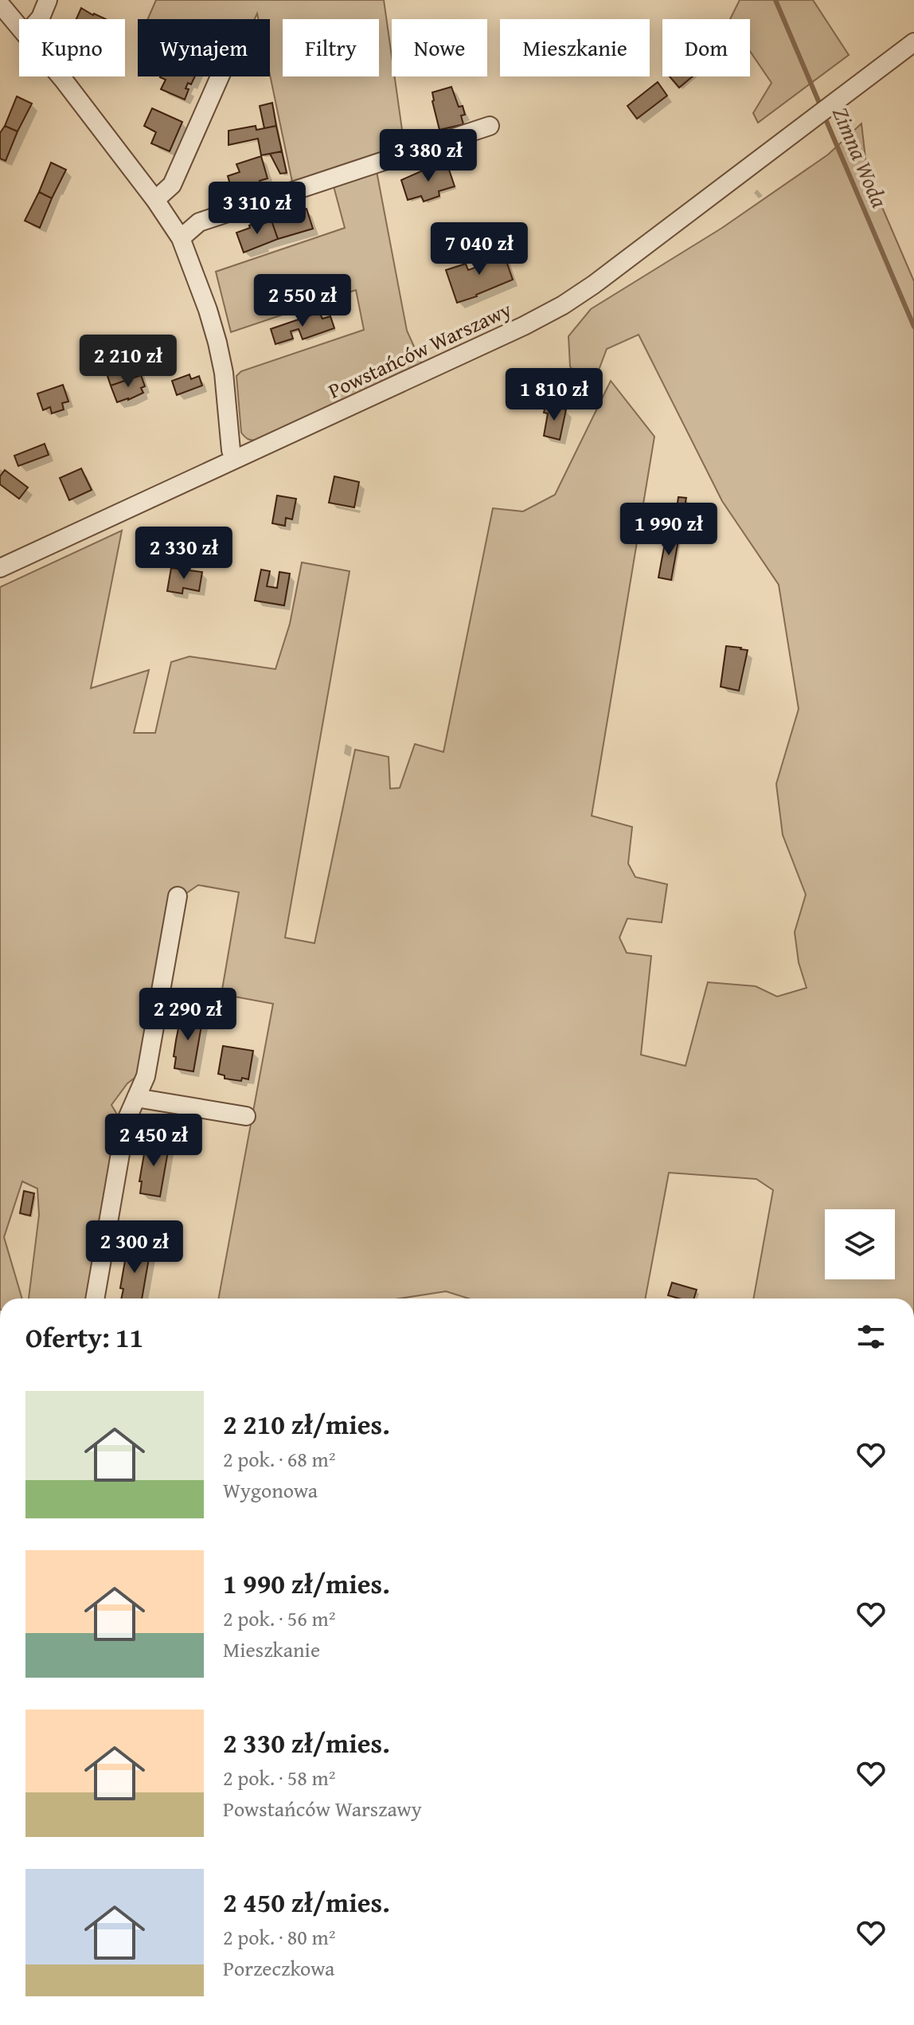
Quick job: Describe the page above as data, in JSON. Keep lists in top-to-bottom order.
{
  "streets": {
    "street": ["Powstańców Warszawy"]
  },
  "water": ["Zimna Woda"],
  "page": {
    "chip": [
      "Kupno",
      "Wynajem",
      "Filtry",
      "Nowe",
      "Mieszkanie",
      "Dom"
    ],
    "price": [
      "3 380 zł",
      "3 310 zł",
      "7 040 zł",
      "2 550 zł",
      "2 210 zł",
      "1 810 zł",
      "1 990 zł",
      "2 330 zł",
      "2 290 zł",
      "2 450 zł",
      "2 300 zł"
    ],
    "heading": "Oferty: 11",
    "list": [
      {
        "name": "2 210 zł/mies.",
        "note": "2 pok. · 68 m² · Wygonowa"
      },
      {
        "name": "1 990 zł/mies.",
        "note": "2 pok. · 56 m² · Mieszkanie"
      },
      {
        "name": "2 330 zł/mies.",
        "note": "2 pok. · 58 m² · Powstańców Warszawy"
      },
      {
        "name": "2 450 zł/mies.",
        "note": "2 pok. · 80 m² · Porzeczkowa"
      }
    ]
  }
}
